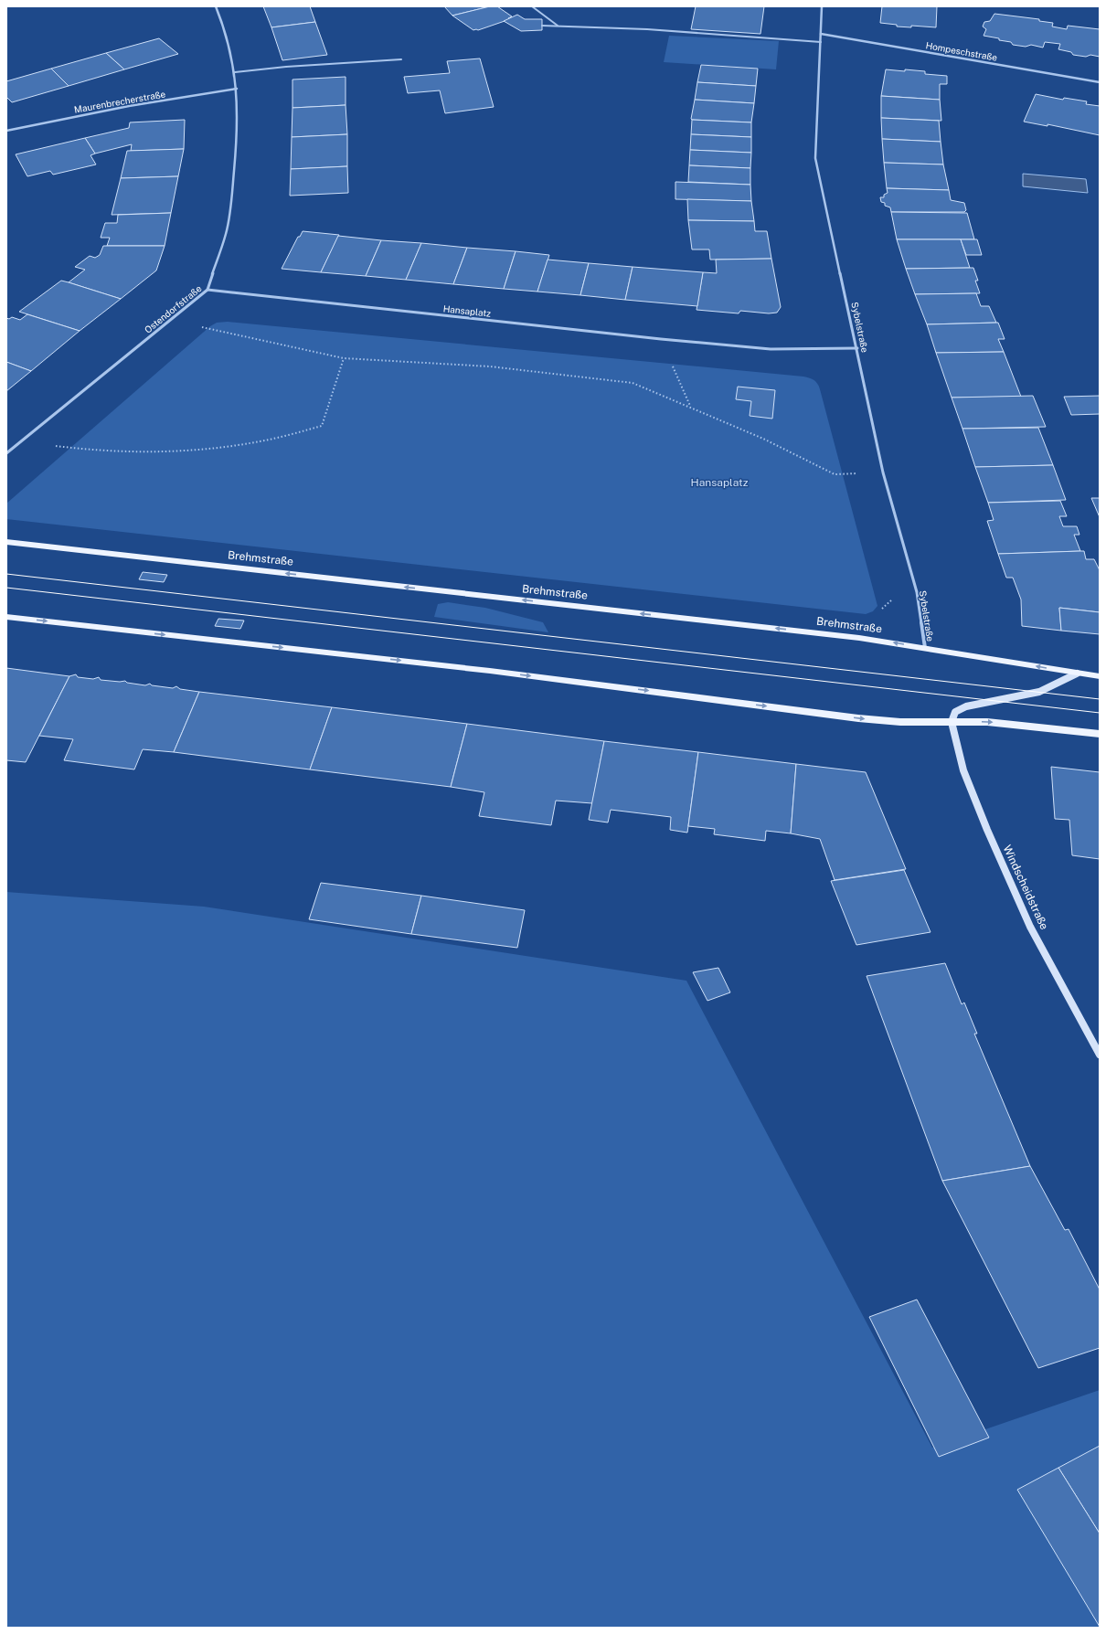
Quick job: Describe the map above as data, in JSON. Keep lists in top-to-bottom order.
{
  "streets": {
    "main road": ["Brehmstraße", "Windscheidstraße"],
    "street": [
      "Hompeschstraße",
      "Maurenbrecherstraße",
      "Ostendorfstraße",
      "Hansaplatz",
      "Sybelstraße"
    ]
  },
  "crossings": [
    ["Hompeschstraße", "Sybelstraße"],
    ["Maurenbrecherstraße", "Ostendorfstraße"],
    ["Ostendorfstraße", "Hansaplatz"],
    ["Hansaplatz", "Sybelstraße"],
    ["Sybelstraße", "Brehmstraße"]
  ],
  "parks": ["Hansaplatz"]
}
